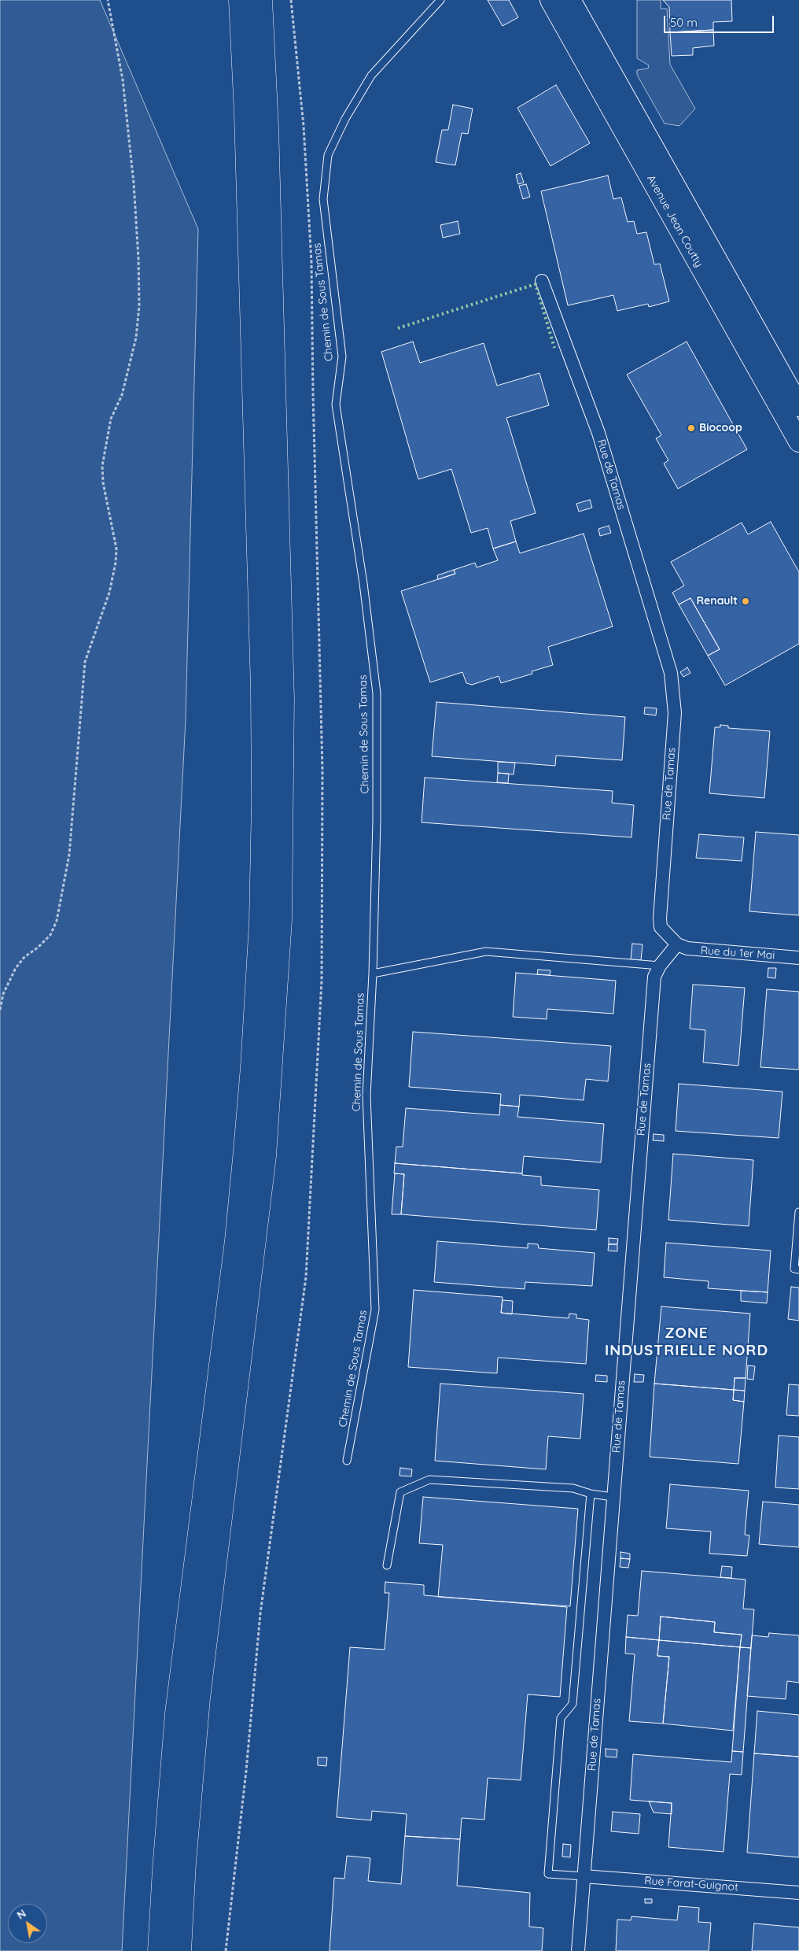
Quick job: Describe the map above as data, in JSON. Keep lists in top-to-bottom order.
{
  "streets": {
    "main road": ["Avenue Jean Coutty"],
    "street": ["Rue de Tamas", "Rue du 1er Mai", "Rue Farat-Guignot"],
    "lane": ["Chemin de Sous Tamas"]
  },
  "crossings": [
    ["Rue de Tamas", "Rue du 1er Mai"],
    ["Rue de Tamas", "Rue Farat-Guignot"]
  ],
  "districts": ["ZONE INDUSTRIELLE NORD"],
  "places": ["Biocoop", "Renault"],
  "scale_bar": "50 m",
  "north": "top left"
}
